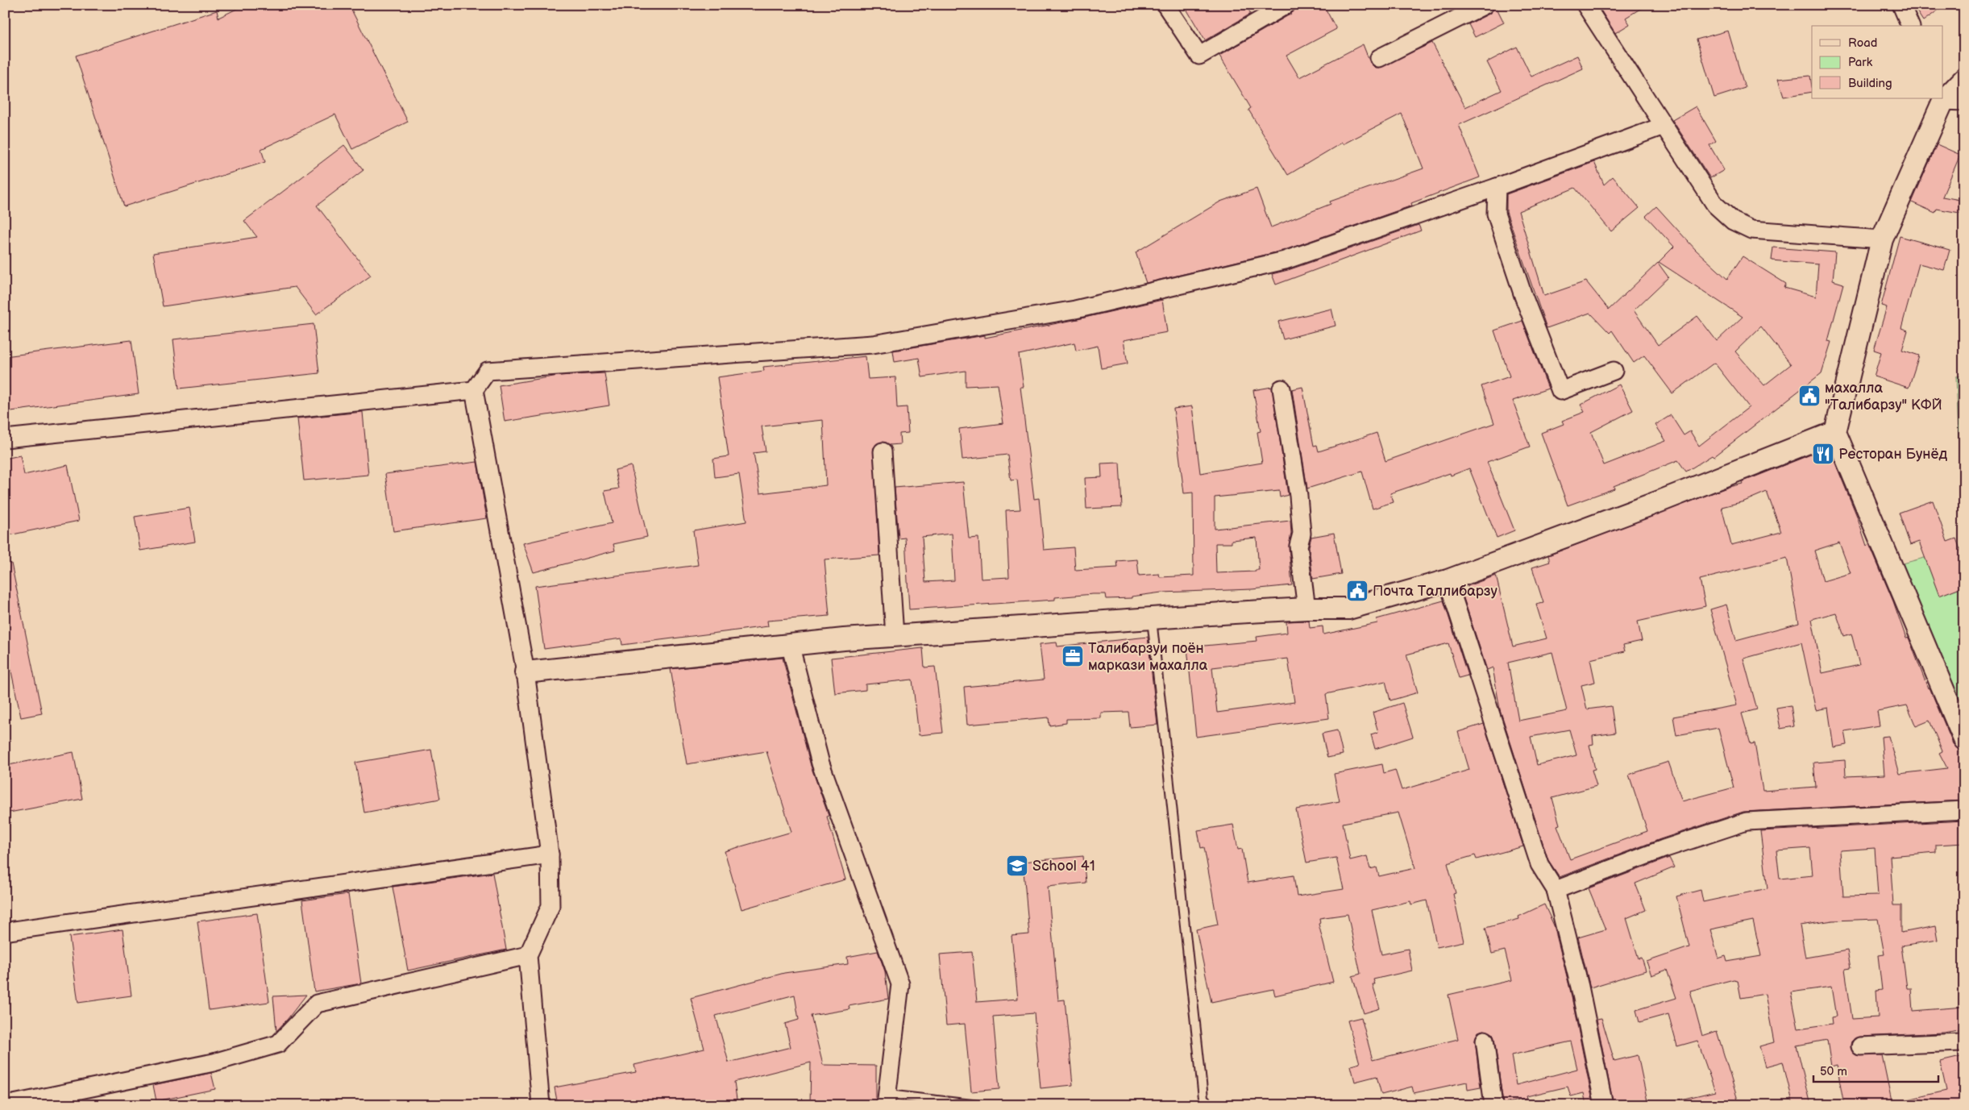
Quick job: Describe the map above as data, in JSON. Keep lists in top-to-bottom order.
{
  "places": {
    "public building": ["махалла \"Талибарзу\" КФЙ", "Почта Таллибарзу"],
    "restaurant": ["Ресторан Бунёд"],
    "office": ["Талибарзуи поён маркази махалла"],
    "school or university": ["School 41"]
  },
  "legend": ["Road", "Park", "Building"],
  "scale_bar": "50 m"
}
